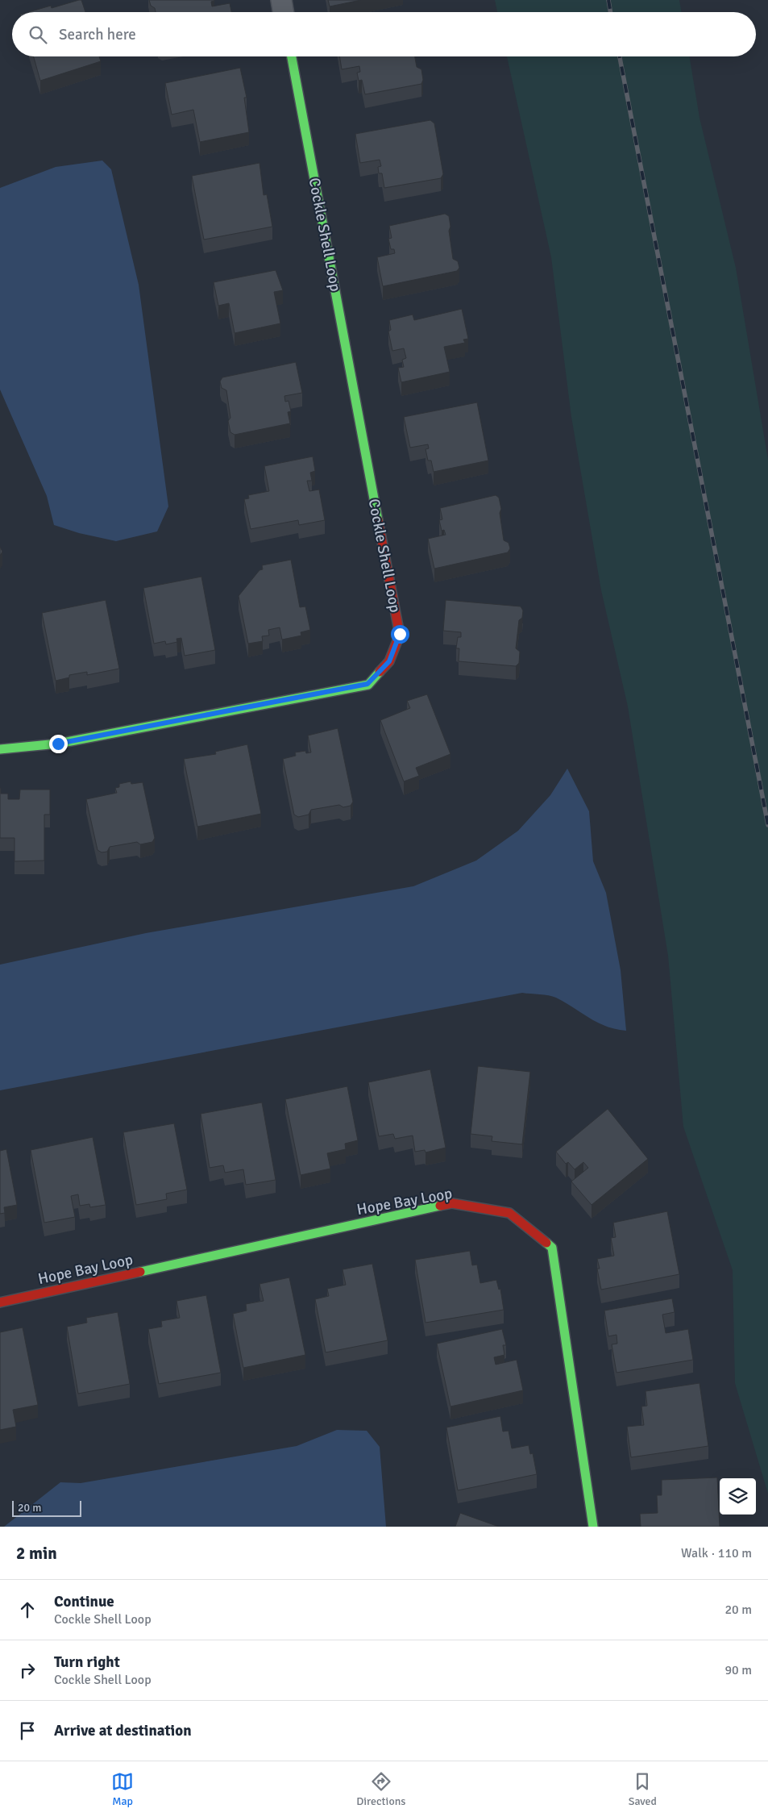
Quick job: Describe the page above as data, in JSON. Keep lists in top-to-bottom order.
{
  "streets": {
    "street": ["Cockle Shell Loop", "Hope Bay Loop"]
  },
  "scale_bar": "20 m",
  "page": {
    "search": "Search here",
    "scale": "20 m",
    "heading": ["2 min", "Walk · 110 m"],
    "list": [
      ["Continue", "Cockle Shell Loop", "20 m"],
      ["Turn right", "Cockle Shell Loop", "90 m"],
      "Arrive at destination"
    ],
    "nav": ["Map", "Directions", "Saved"]
  }
}
